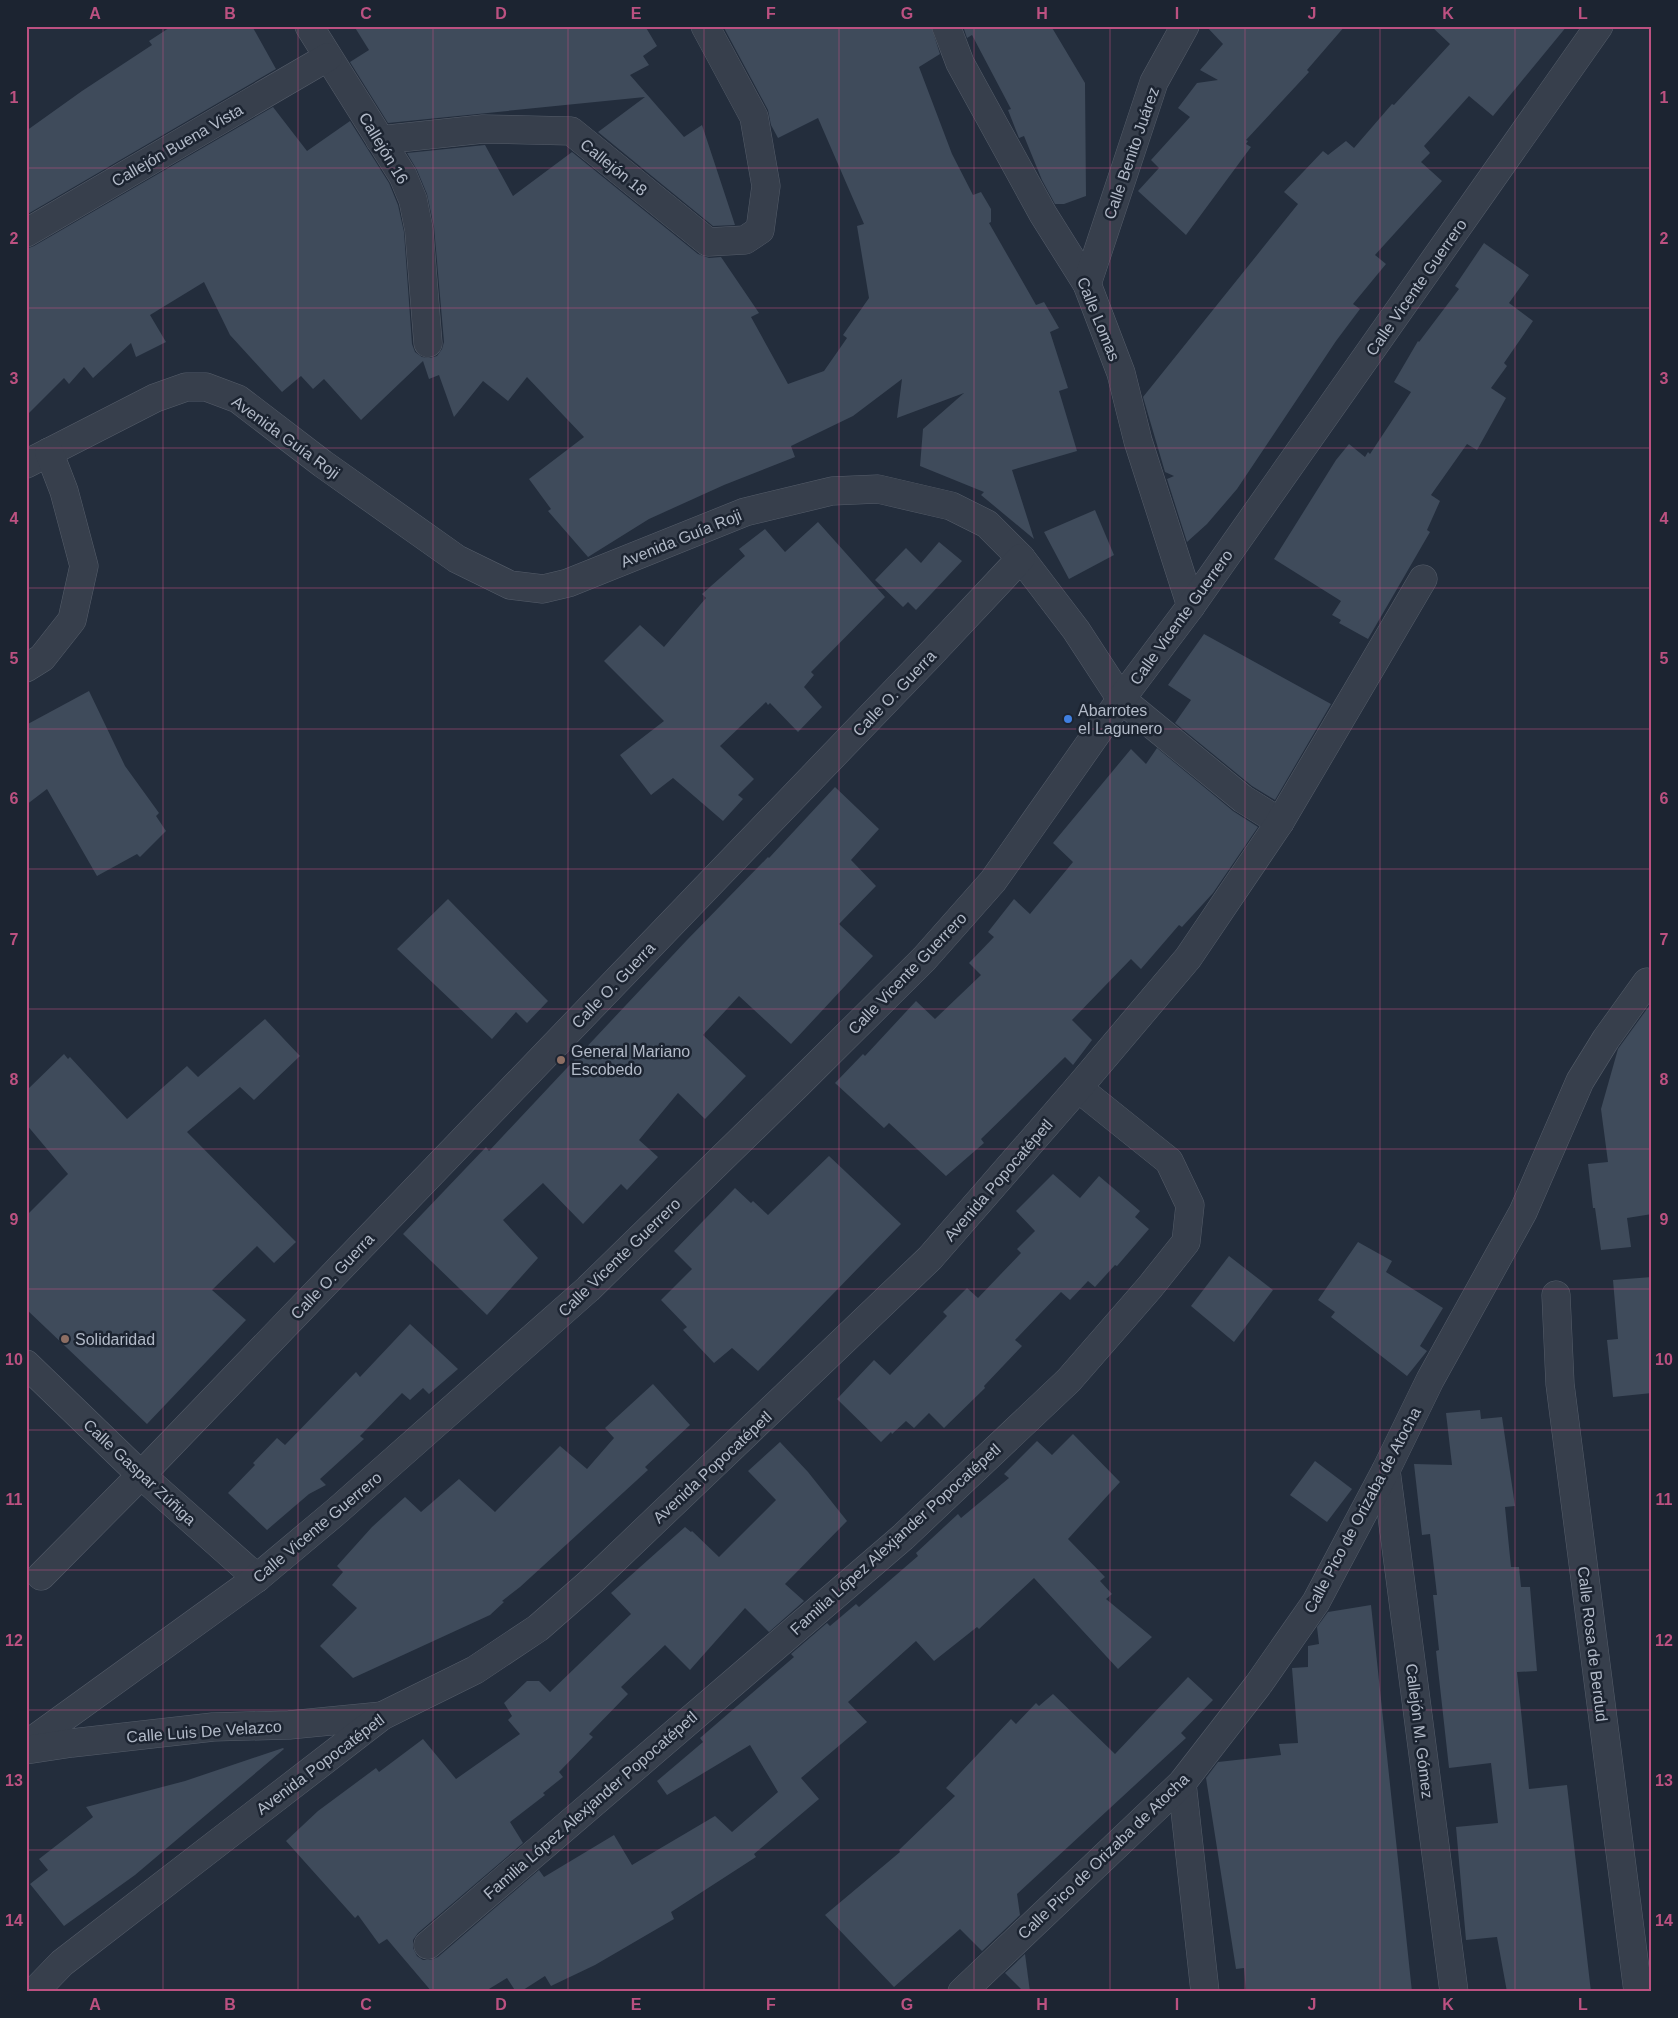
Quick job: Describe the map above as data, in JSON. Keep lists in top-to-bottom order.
{
  "streets": {
    "street": [
      "Callejón Buena Vista",
      "Callejón 16",
      "Calle Benito Juárez",
      "Callejón 18",
      "Calle Vicente Guerrero",
      "Calle Lomas",
      "Avenida Guía Roji",
      "Calle O. Guerra",
      "Avenida Popocatépetl",
      "Calle Gaspar Zúñiga",
      "Calle Pico de Orizaba de Atocha",
      "Familia López Alexjander Popocatépetl",
      "Calle Rosa de Berdud",
      "Calle Luis De Velazco",
      "Callejón M. Gómez"
    ]
  },
  "crossings": [
    ["Callejón Buena Vista", "Callejón 16"],
    ["Callejón 16", "Callejón 18"],
    ["Calle Benito Juárez", "Calle Lomas"],
    ["Calle Vicente Guerrero", "Calle Lomas"],
    ["Calle Vicente Guerrero", "Avenida Guía Roji"],
    ["Calle Vicente Guerrero", "Calle Gaspar Zúñiga"],
    ["Avenida Guía Roji", "Calle O. Guerra"],
    ["Avenida Guía Roji", "Avenida Popocatépetl"],
    ["Calle O. Guerra", "Calle Gaspar Zúñiga"],
    ["Avenida Popocatépetl", "Familia López Alexjander Popocatépetl"],
    ["Avenida Popocatépetl", "Calle Luis De Velazco"],
    ["Calle Pico de Orizaba de Atocha", "Callejón M. Gómez"]
  ],
  "places": ["Abarrotes el Lagunero", "General Mariano Escobedo", "Solidaridad"],
  "grid": {
    "columns": [
      "A",
      "B",
      "C",
      "D",
      "E",
      "F",
      "G",
      "H",
      "I",
      "J",
      "K",
      "L"
    ],
    "rows": [
      "1",
      "2",
      "3",
      "4",
      "5",
      "6",
      "7",
      "8",
      "9",
      "10",
      "11",
      "12",
      "13",
      "14"
    ]
  }
}
